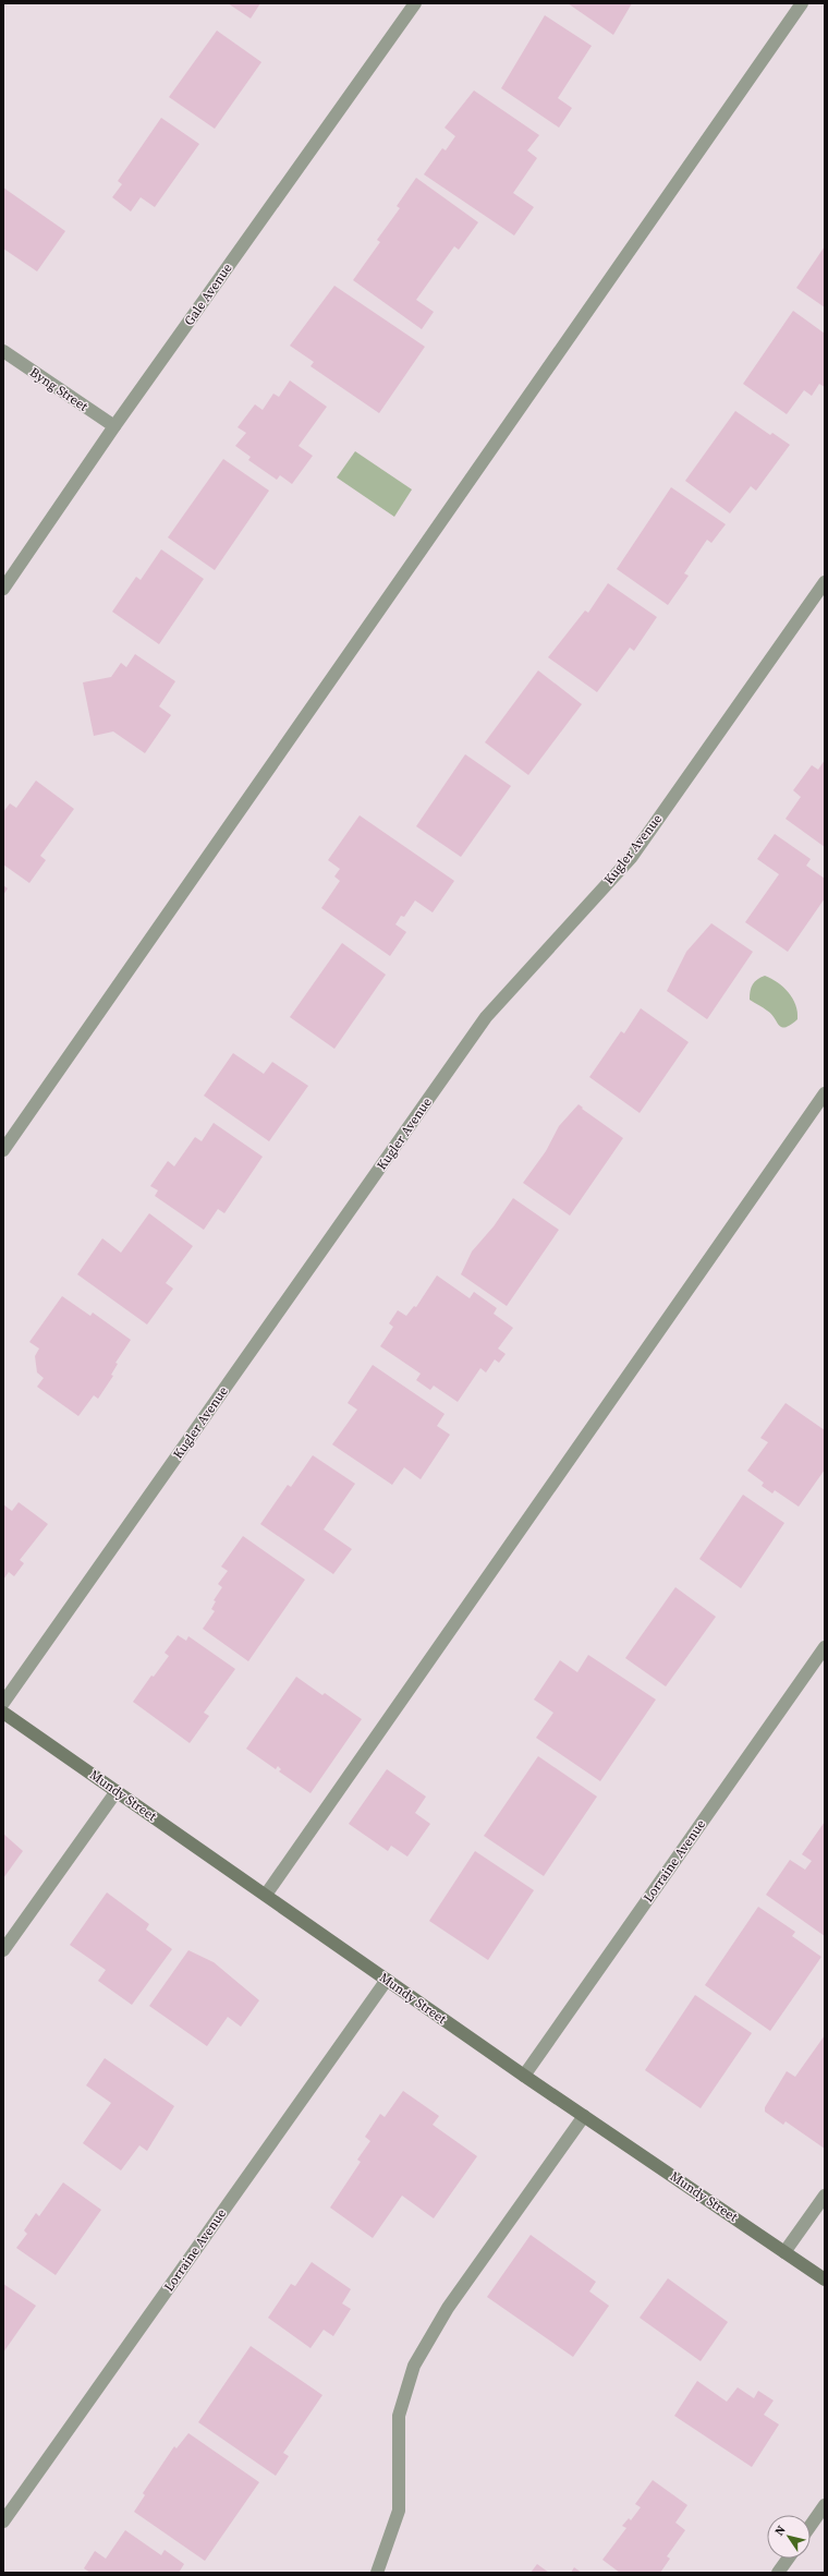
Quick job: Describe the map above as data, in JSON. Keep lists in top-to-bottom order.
{
  "streets": {
    "street": [
      "Gale Avenue",
      "Byng Street",
      "Kugler Avenue",
      "Mundy Street",
      "Lorraine Avenue"
    ]
  },
  "crossings": [
    ["Gale Avenue", "Byng Street"],
    ["Mundy Street", "Lorraine Avenue"]
  ],
  "north": "top left"
}
